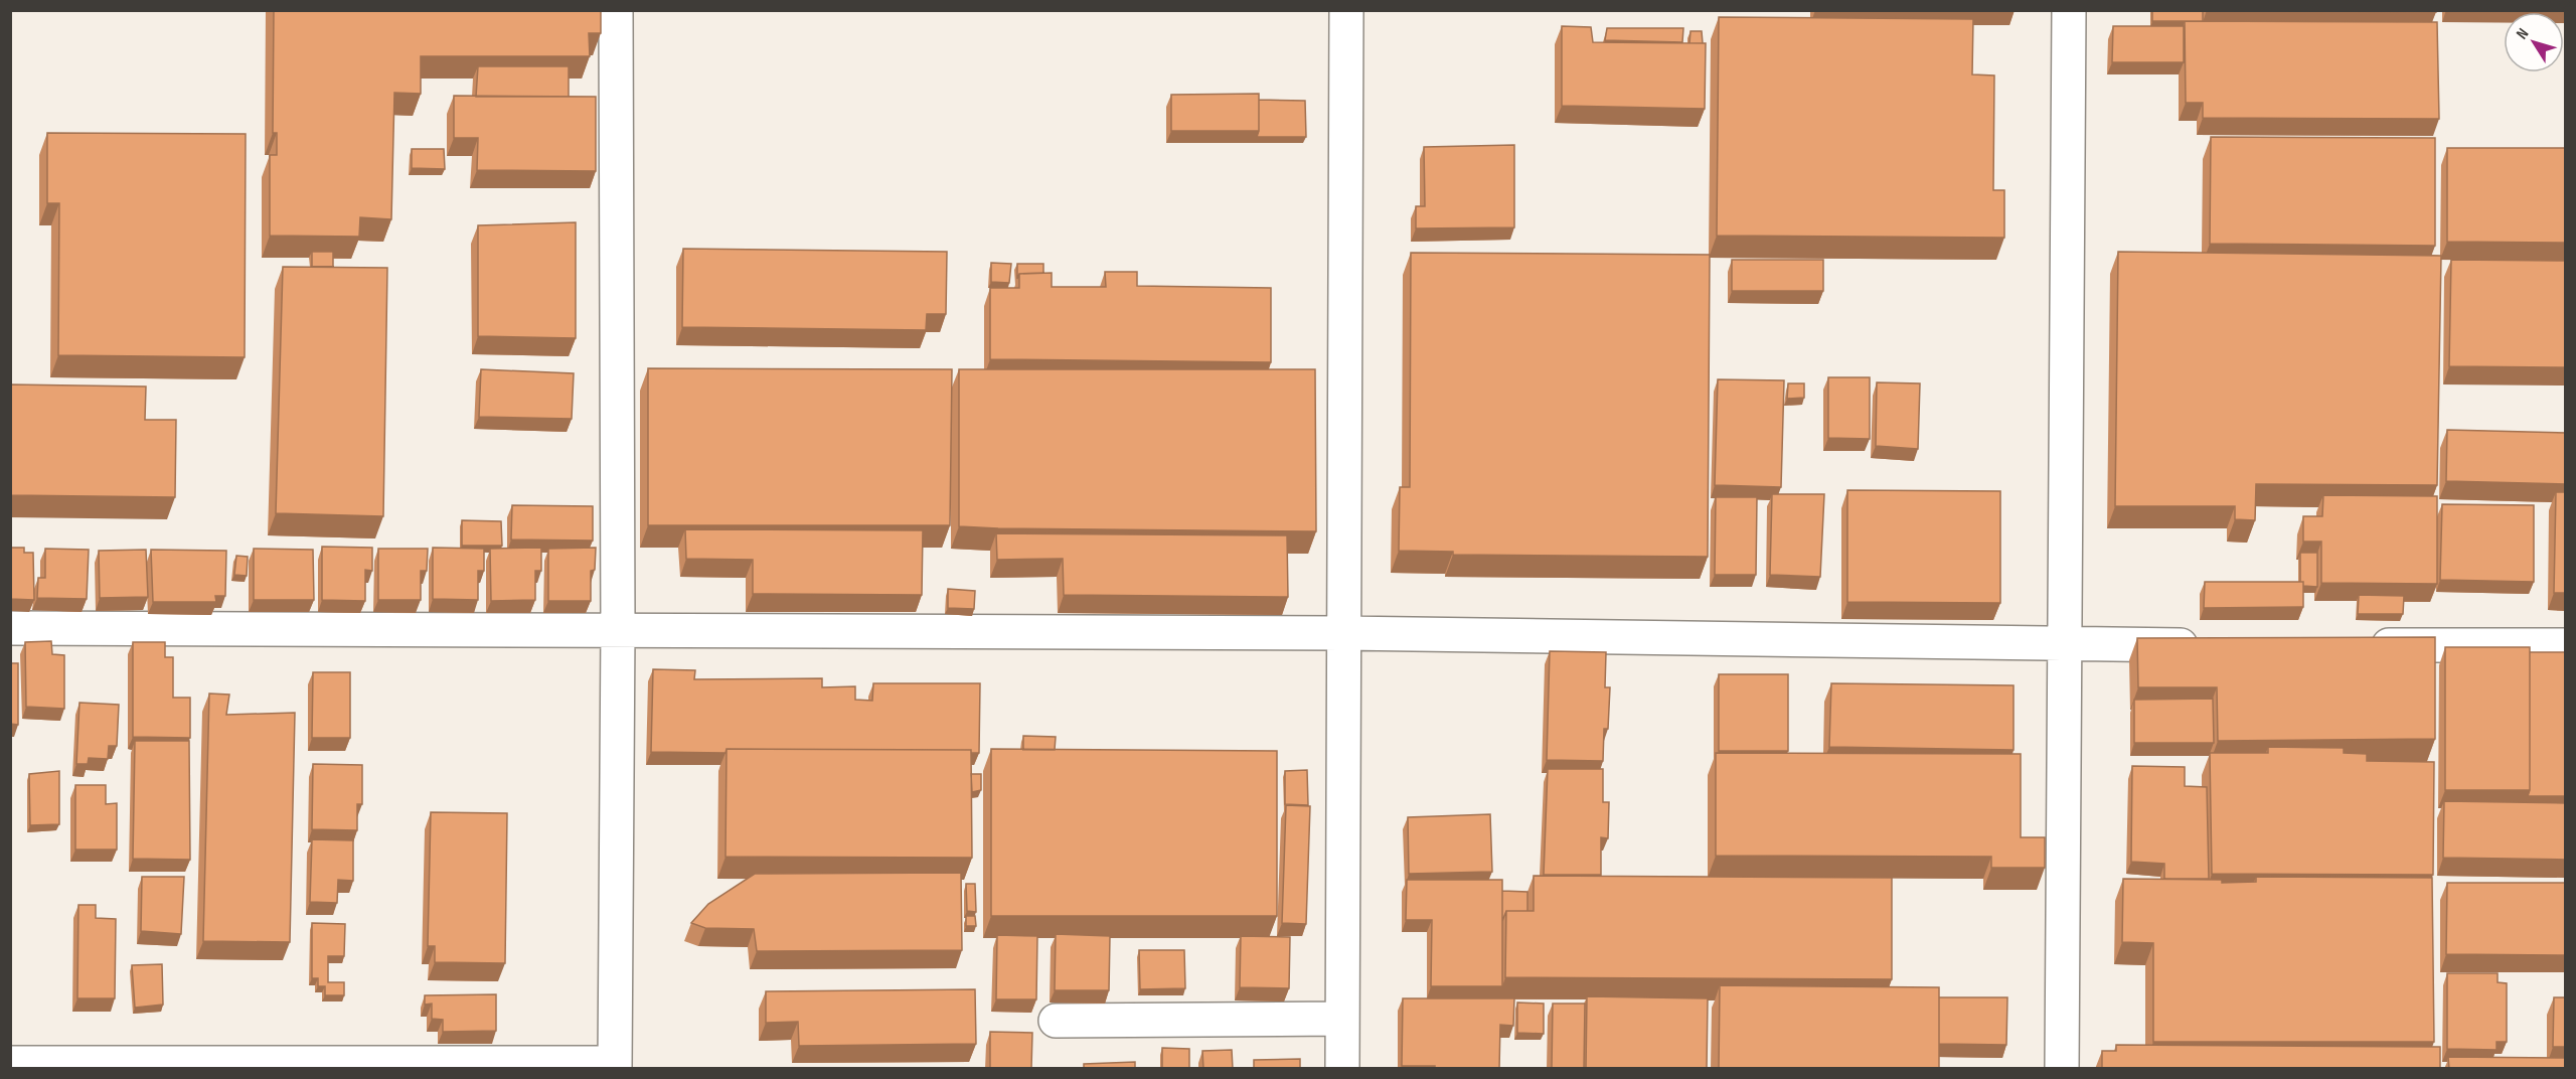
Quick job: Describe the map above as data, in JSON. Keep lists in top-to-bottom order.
{
  "north": "top left"
}
